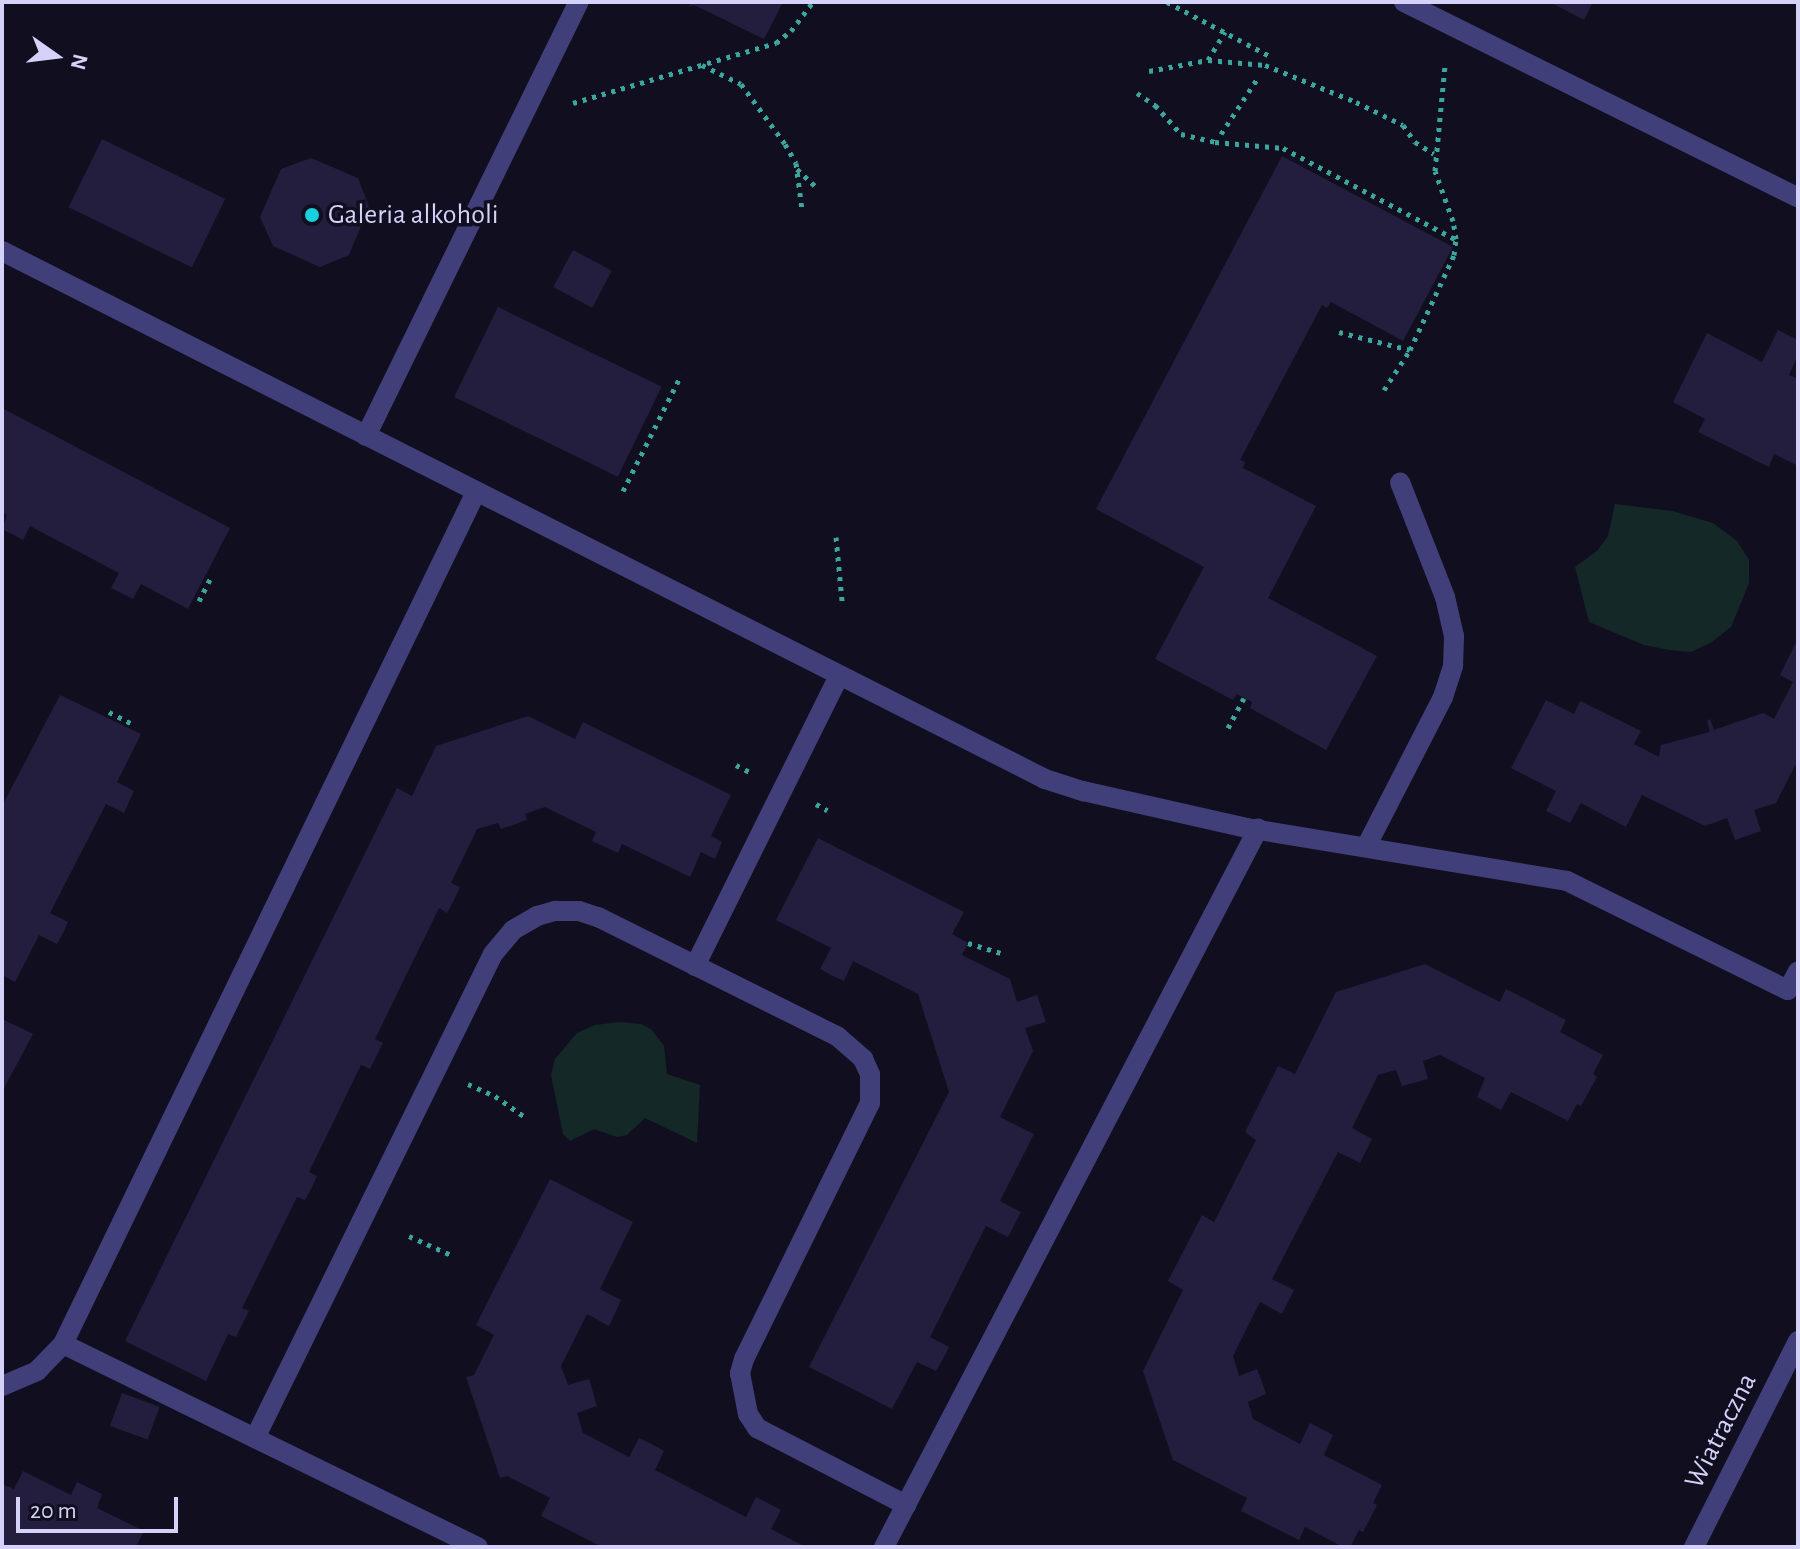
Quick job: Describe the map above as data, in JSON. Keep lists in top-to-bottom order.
{
  "streets": {
    "street": ["Wiatraczna"]
  },
  "places": ["Galeria alkoholi"],
  "scale_bar": "20 m",
  "north": "right"
}
